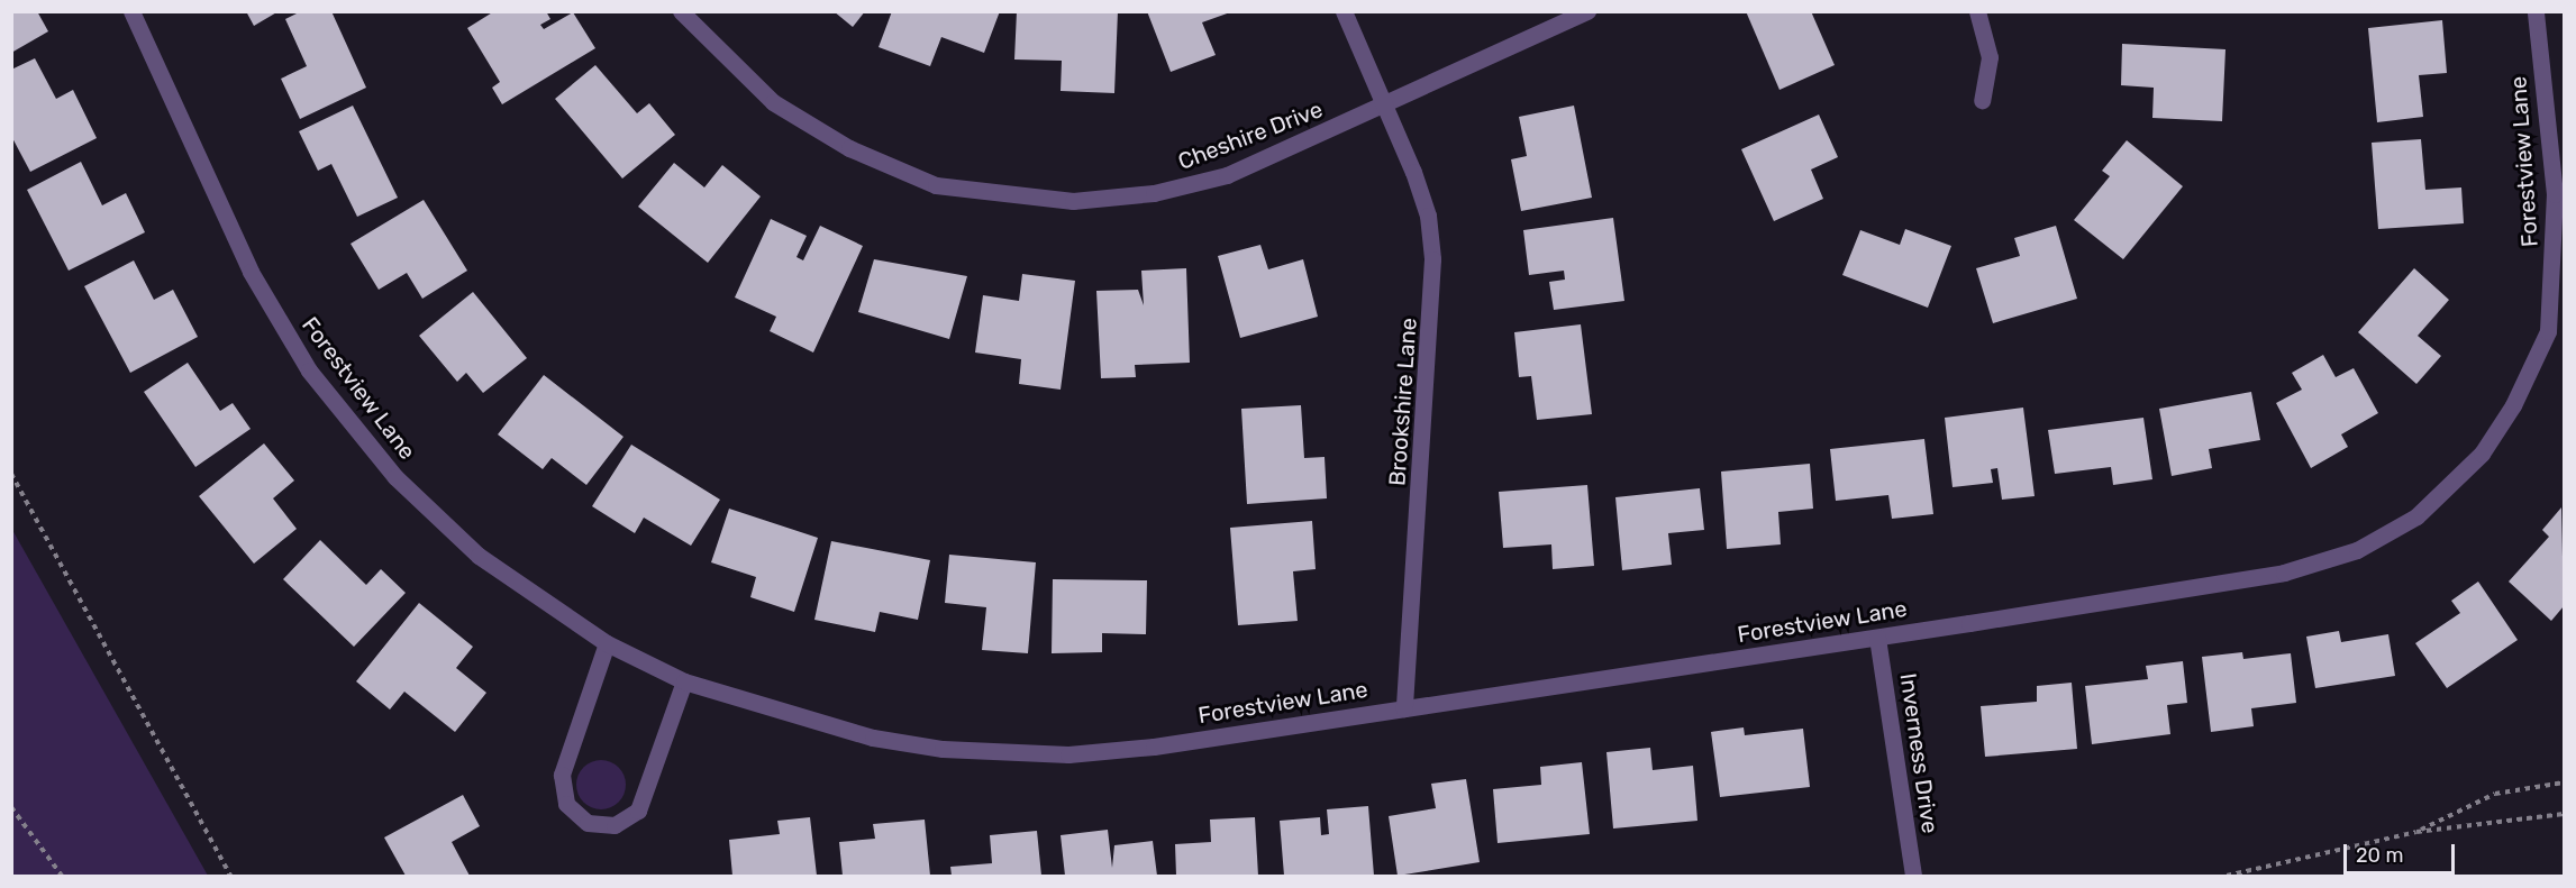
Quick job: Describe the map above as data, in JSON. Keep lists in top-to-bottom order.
{
  "streets": {
    "street": [
      "Cheshire Drive",
      "Forestview Lane",
      "Brookshire Lane",
      "Inverness Drive"
    ]
  },
  "crossings": [
    ["Cheshire Drive", "Brookshire Lane"],
    ["Forestview Lane", "Brookshire Lane"],
    ["Forestview Lane", "Inverness Drive"]
  ],
  "scale_bar": "20 m"
}
